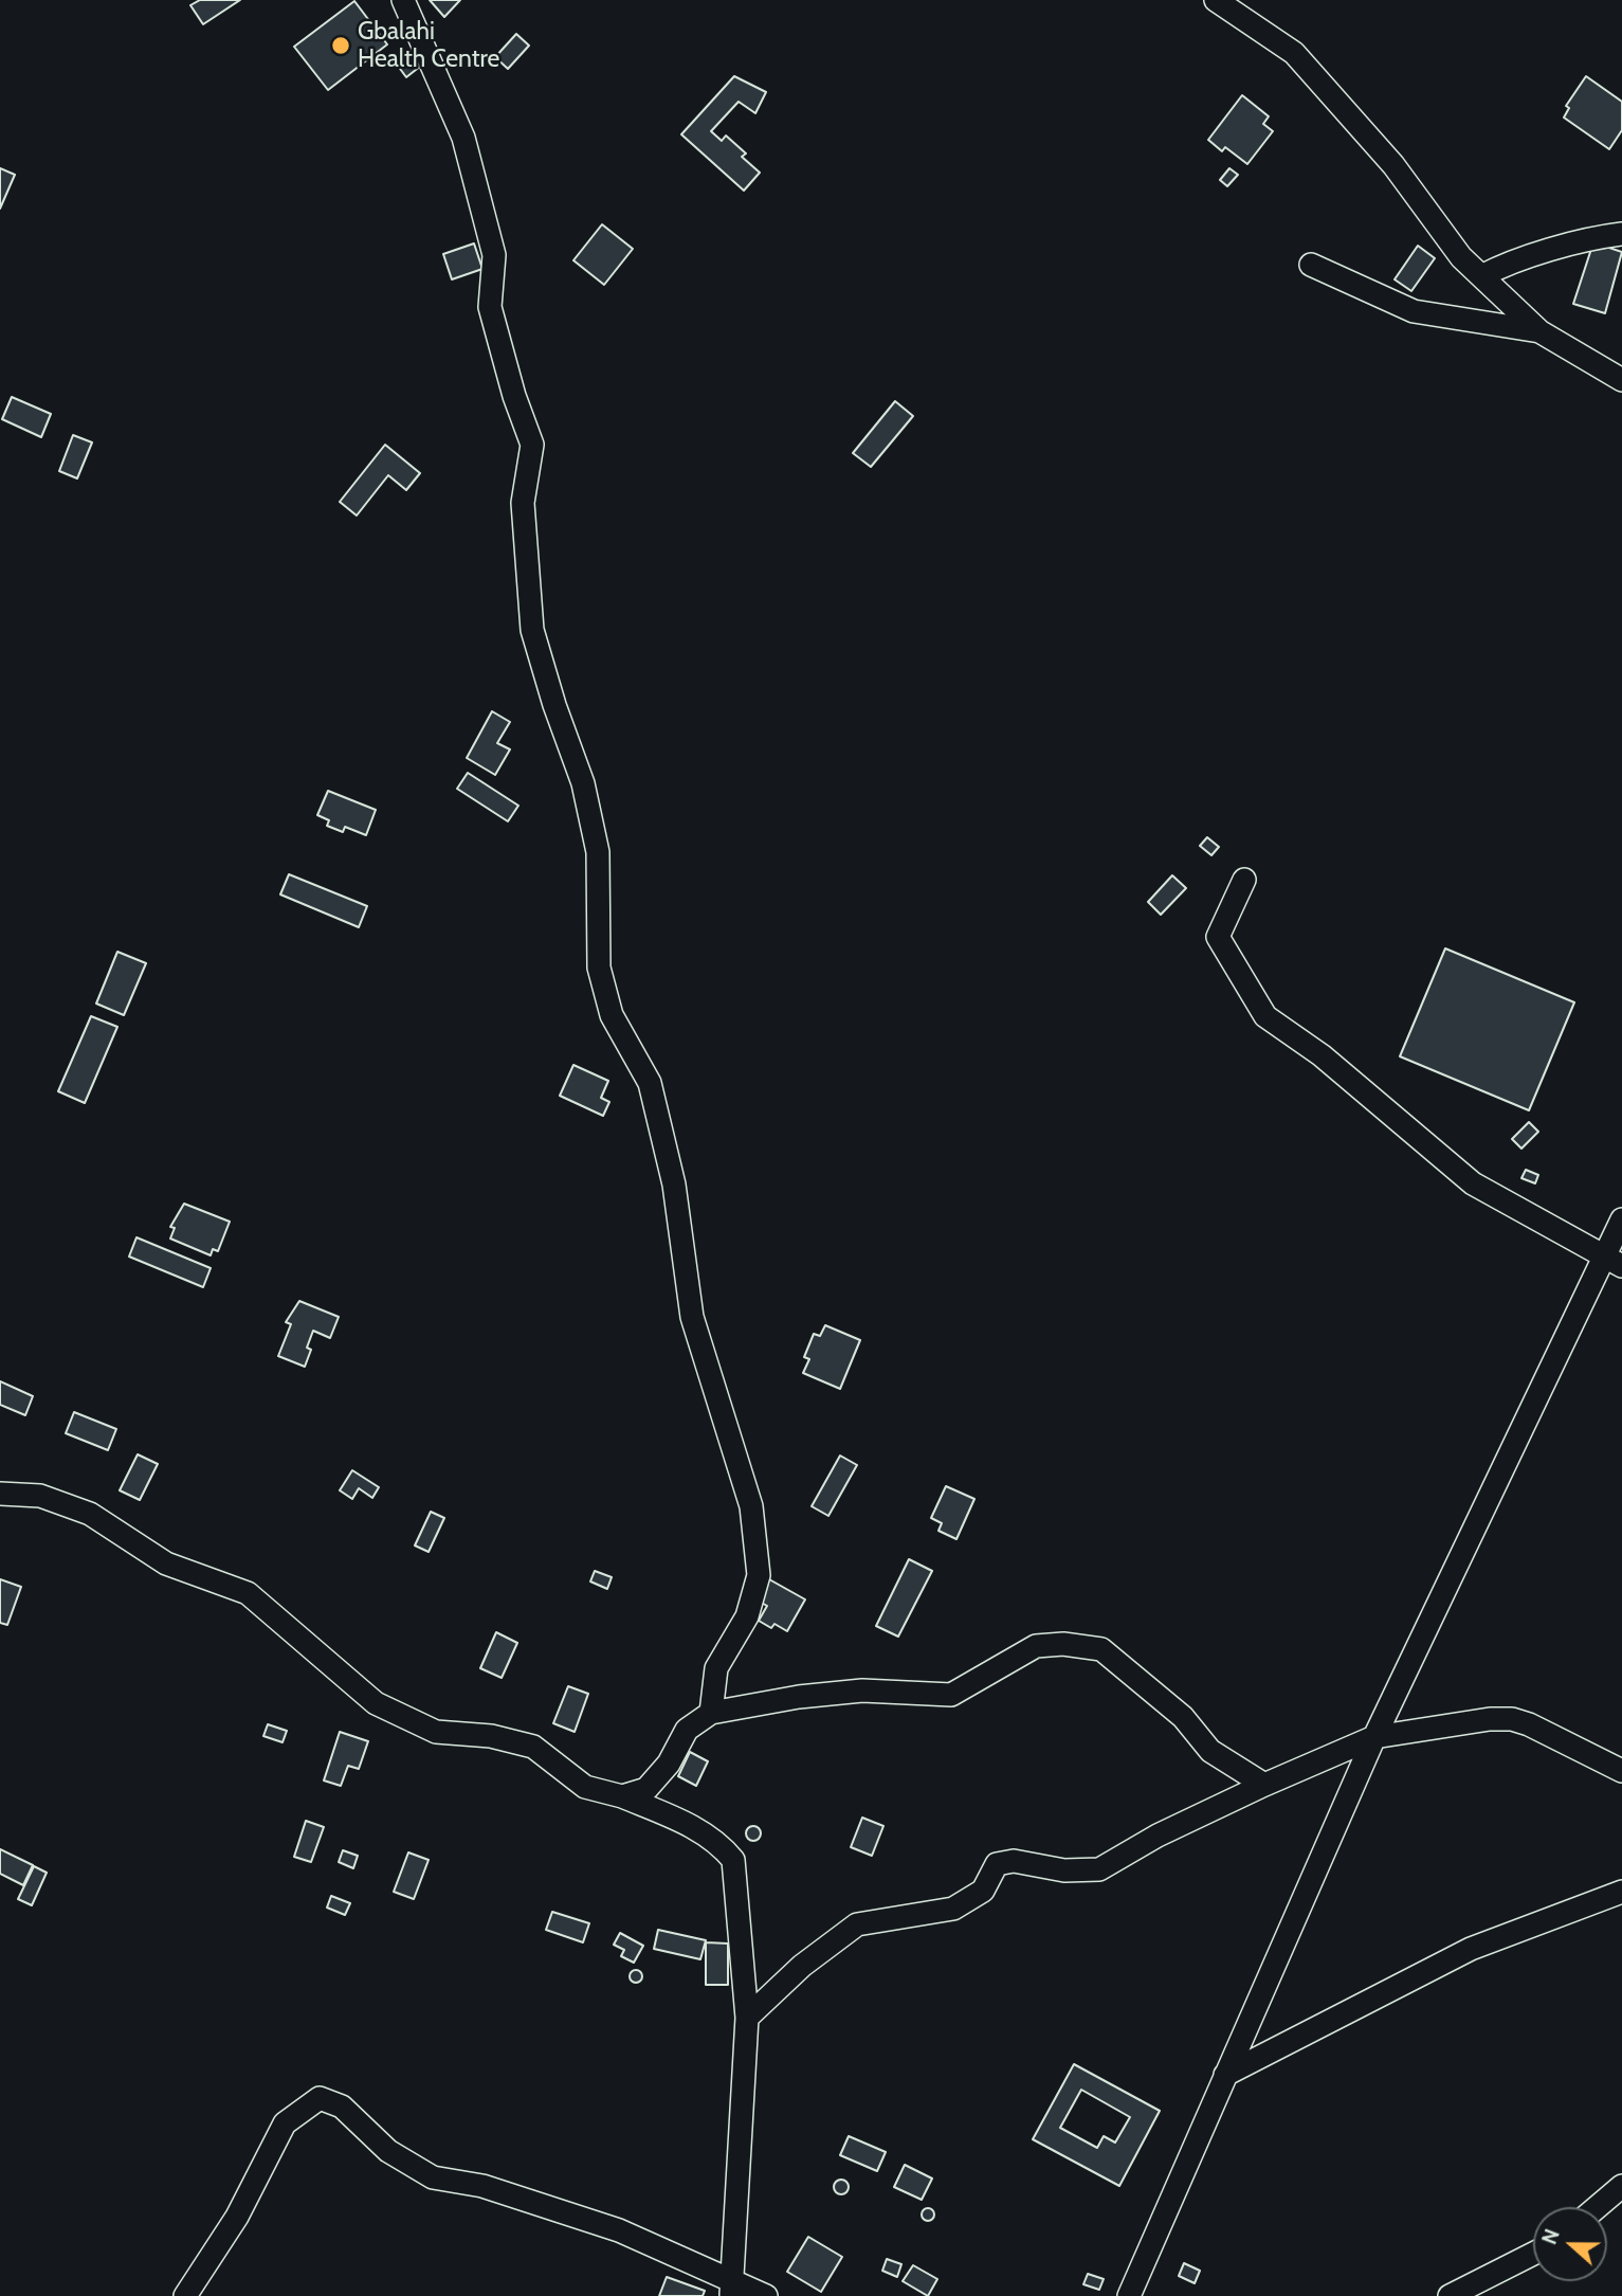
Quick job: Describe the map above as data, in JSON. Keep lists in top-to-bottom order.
{
  "places": ["Gbalahi Health Centre"],
  "north": "left"
}
